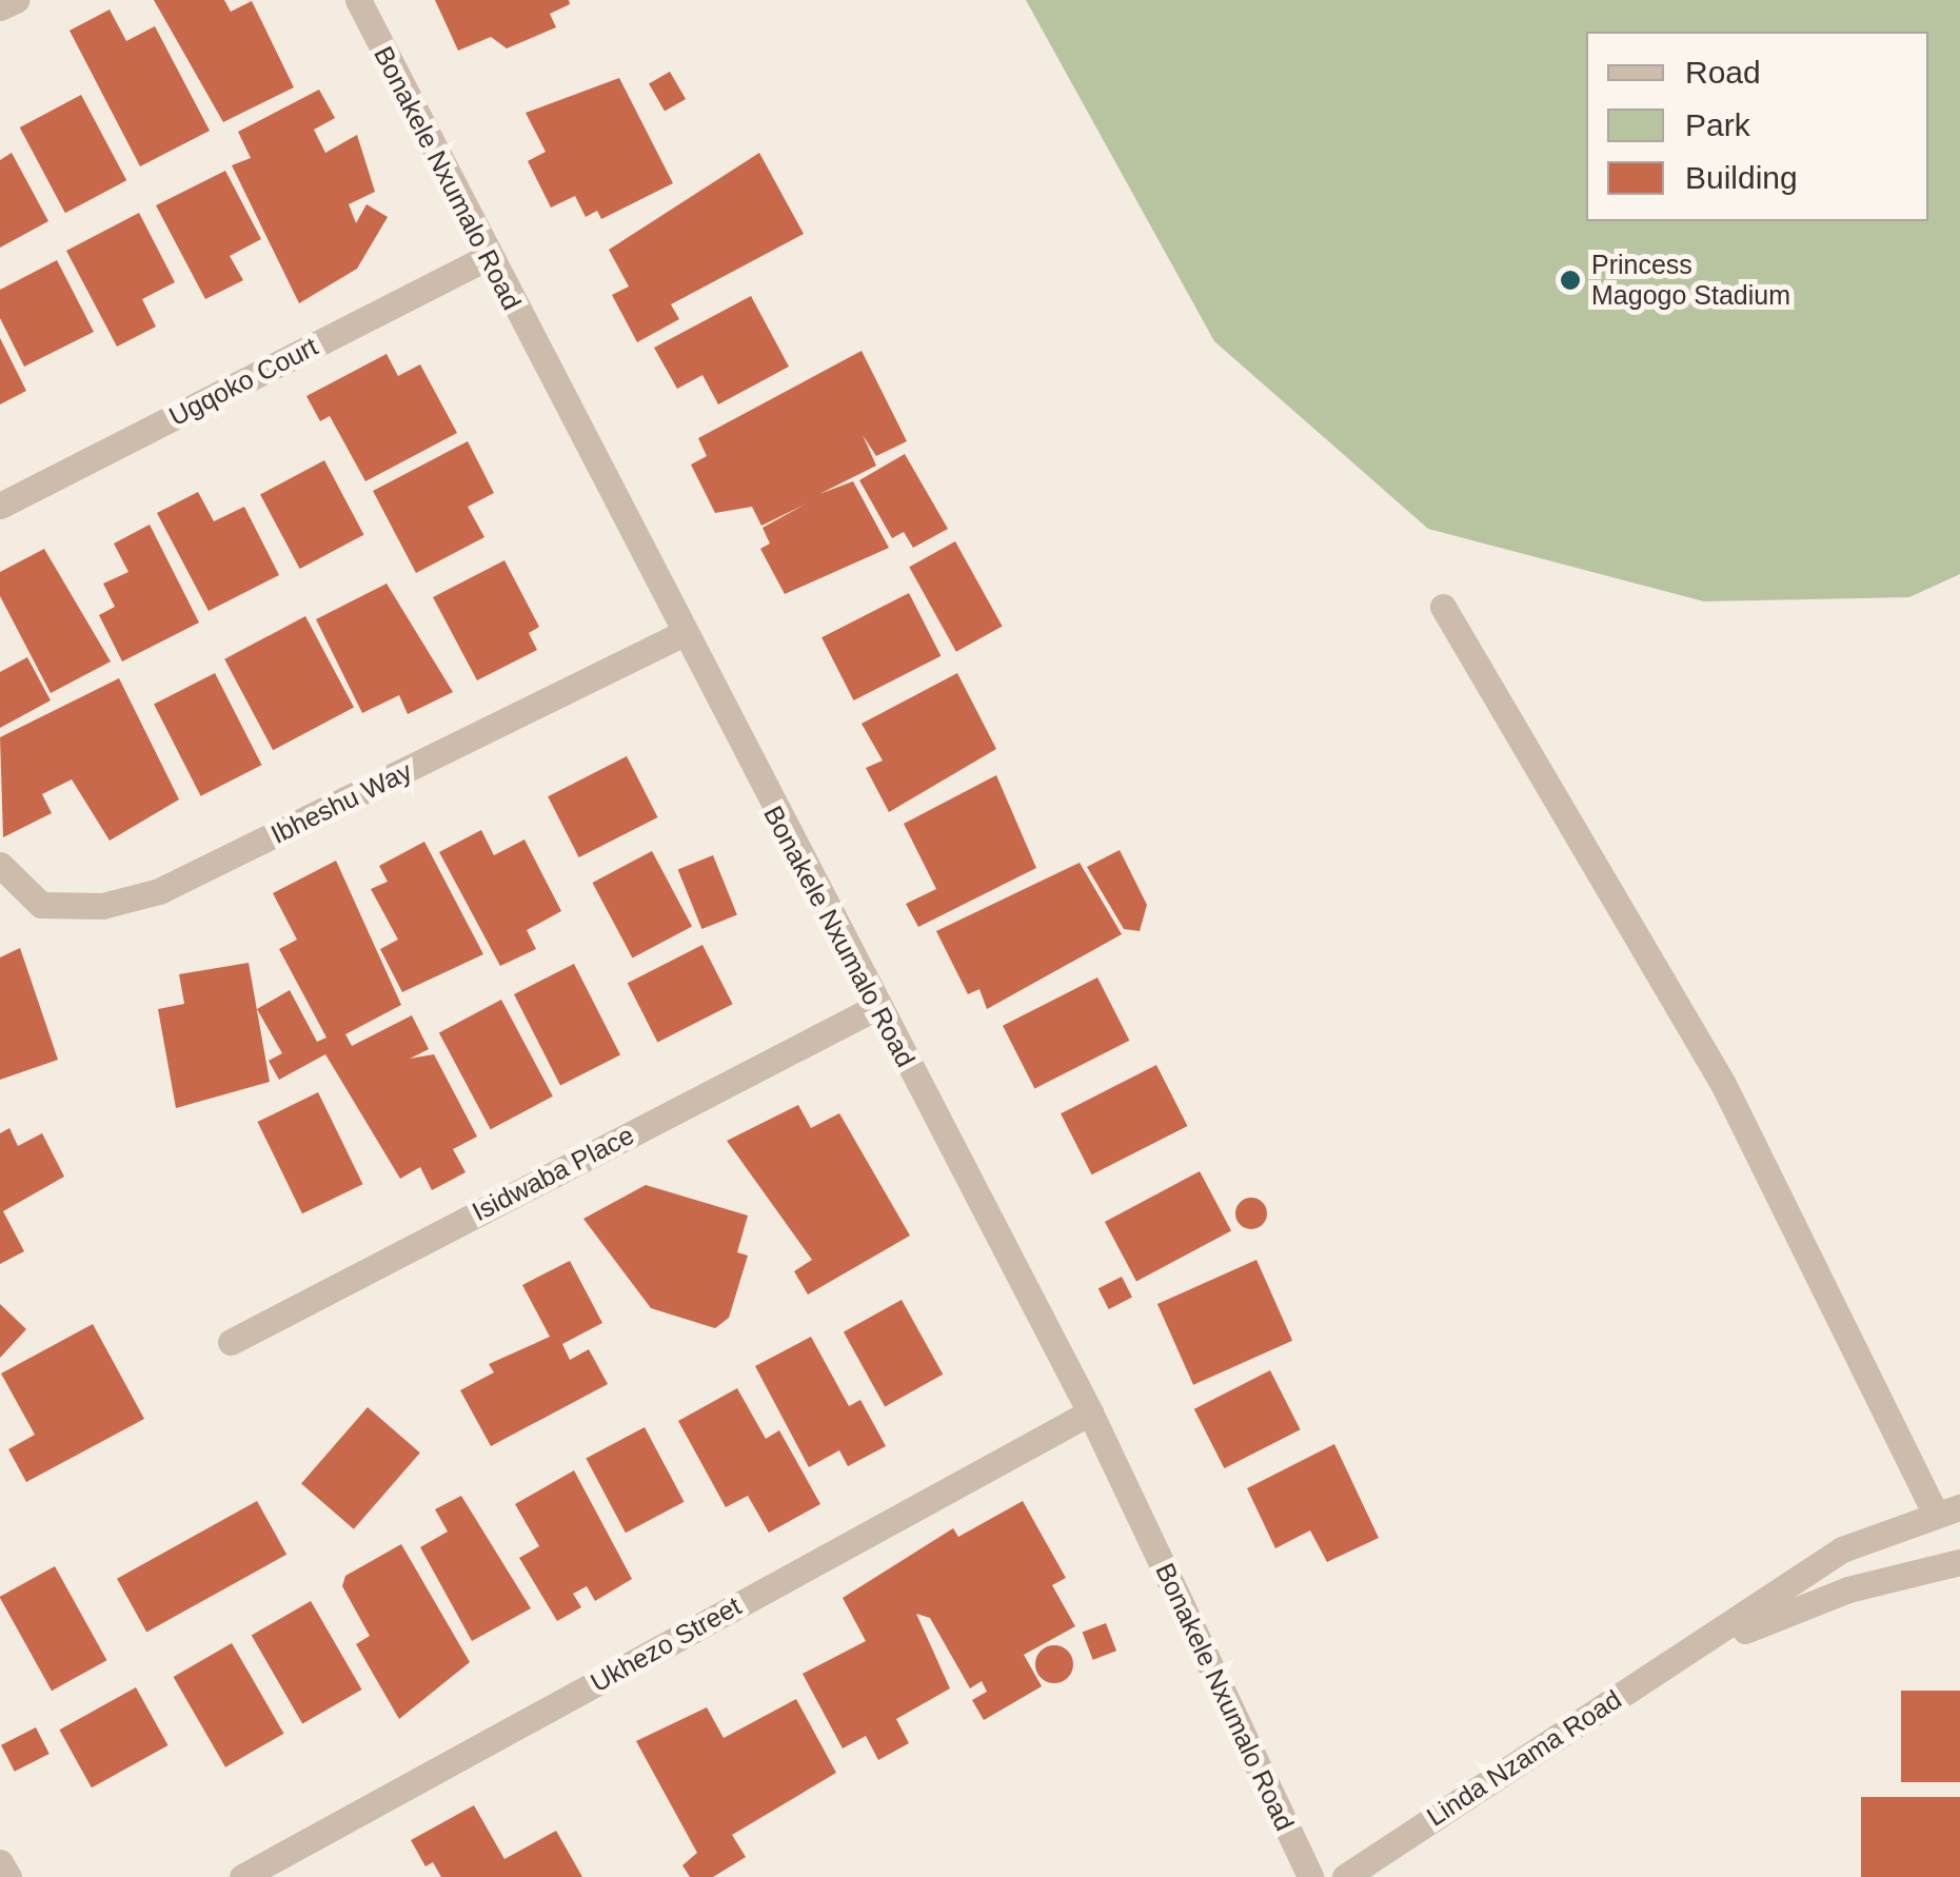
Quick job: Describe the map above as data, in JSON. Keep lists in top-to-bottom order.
{
  "streets": {
    "street": [
      "Bonakele Nxumalo Road",
      "Ugqoko Court",
      "Ibheshu Way",
      "Isidwaba Place",
      "Ukhezo Street",
      "Linda Nzama Road"
    ]
  },
  "crossings": [
    ["Bonakele Nxumalo Road", "Ugqoko Court"],
    ["Bonakele Nxumalo Road", "Ibheshu Way"],
    ["Bonakele Nxumalo Road", "Isidwaba Place"],
    ["Bonakele Nxumalo Road", "Ukhezo Street"]
  ],
  "places": ["Princess Magogo Stadium"],
  "legend": ["Road", "Park", "Building"]
}
